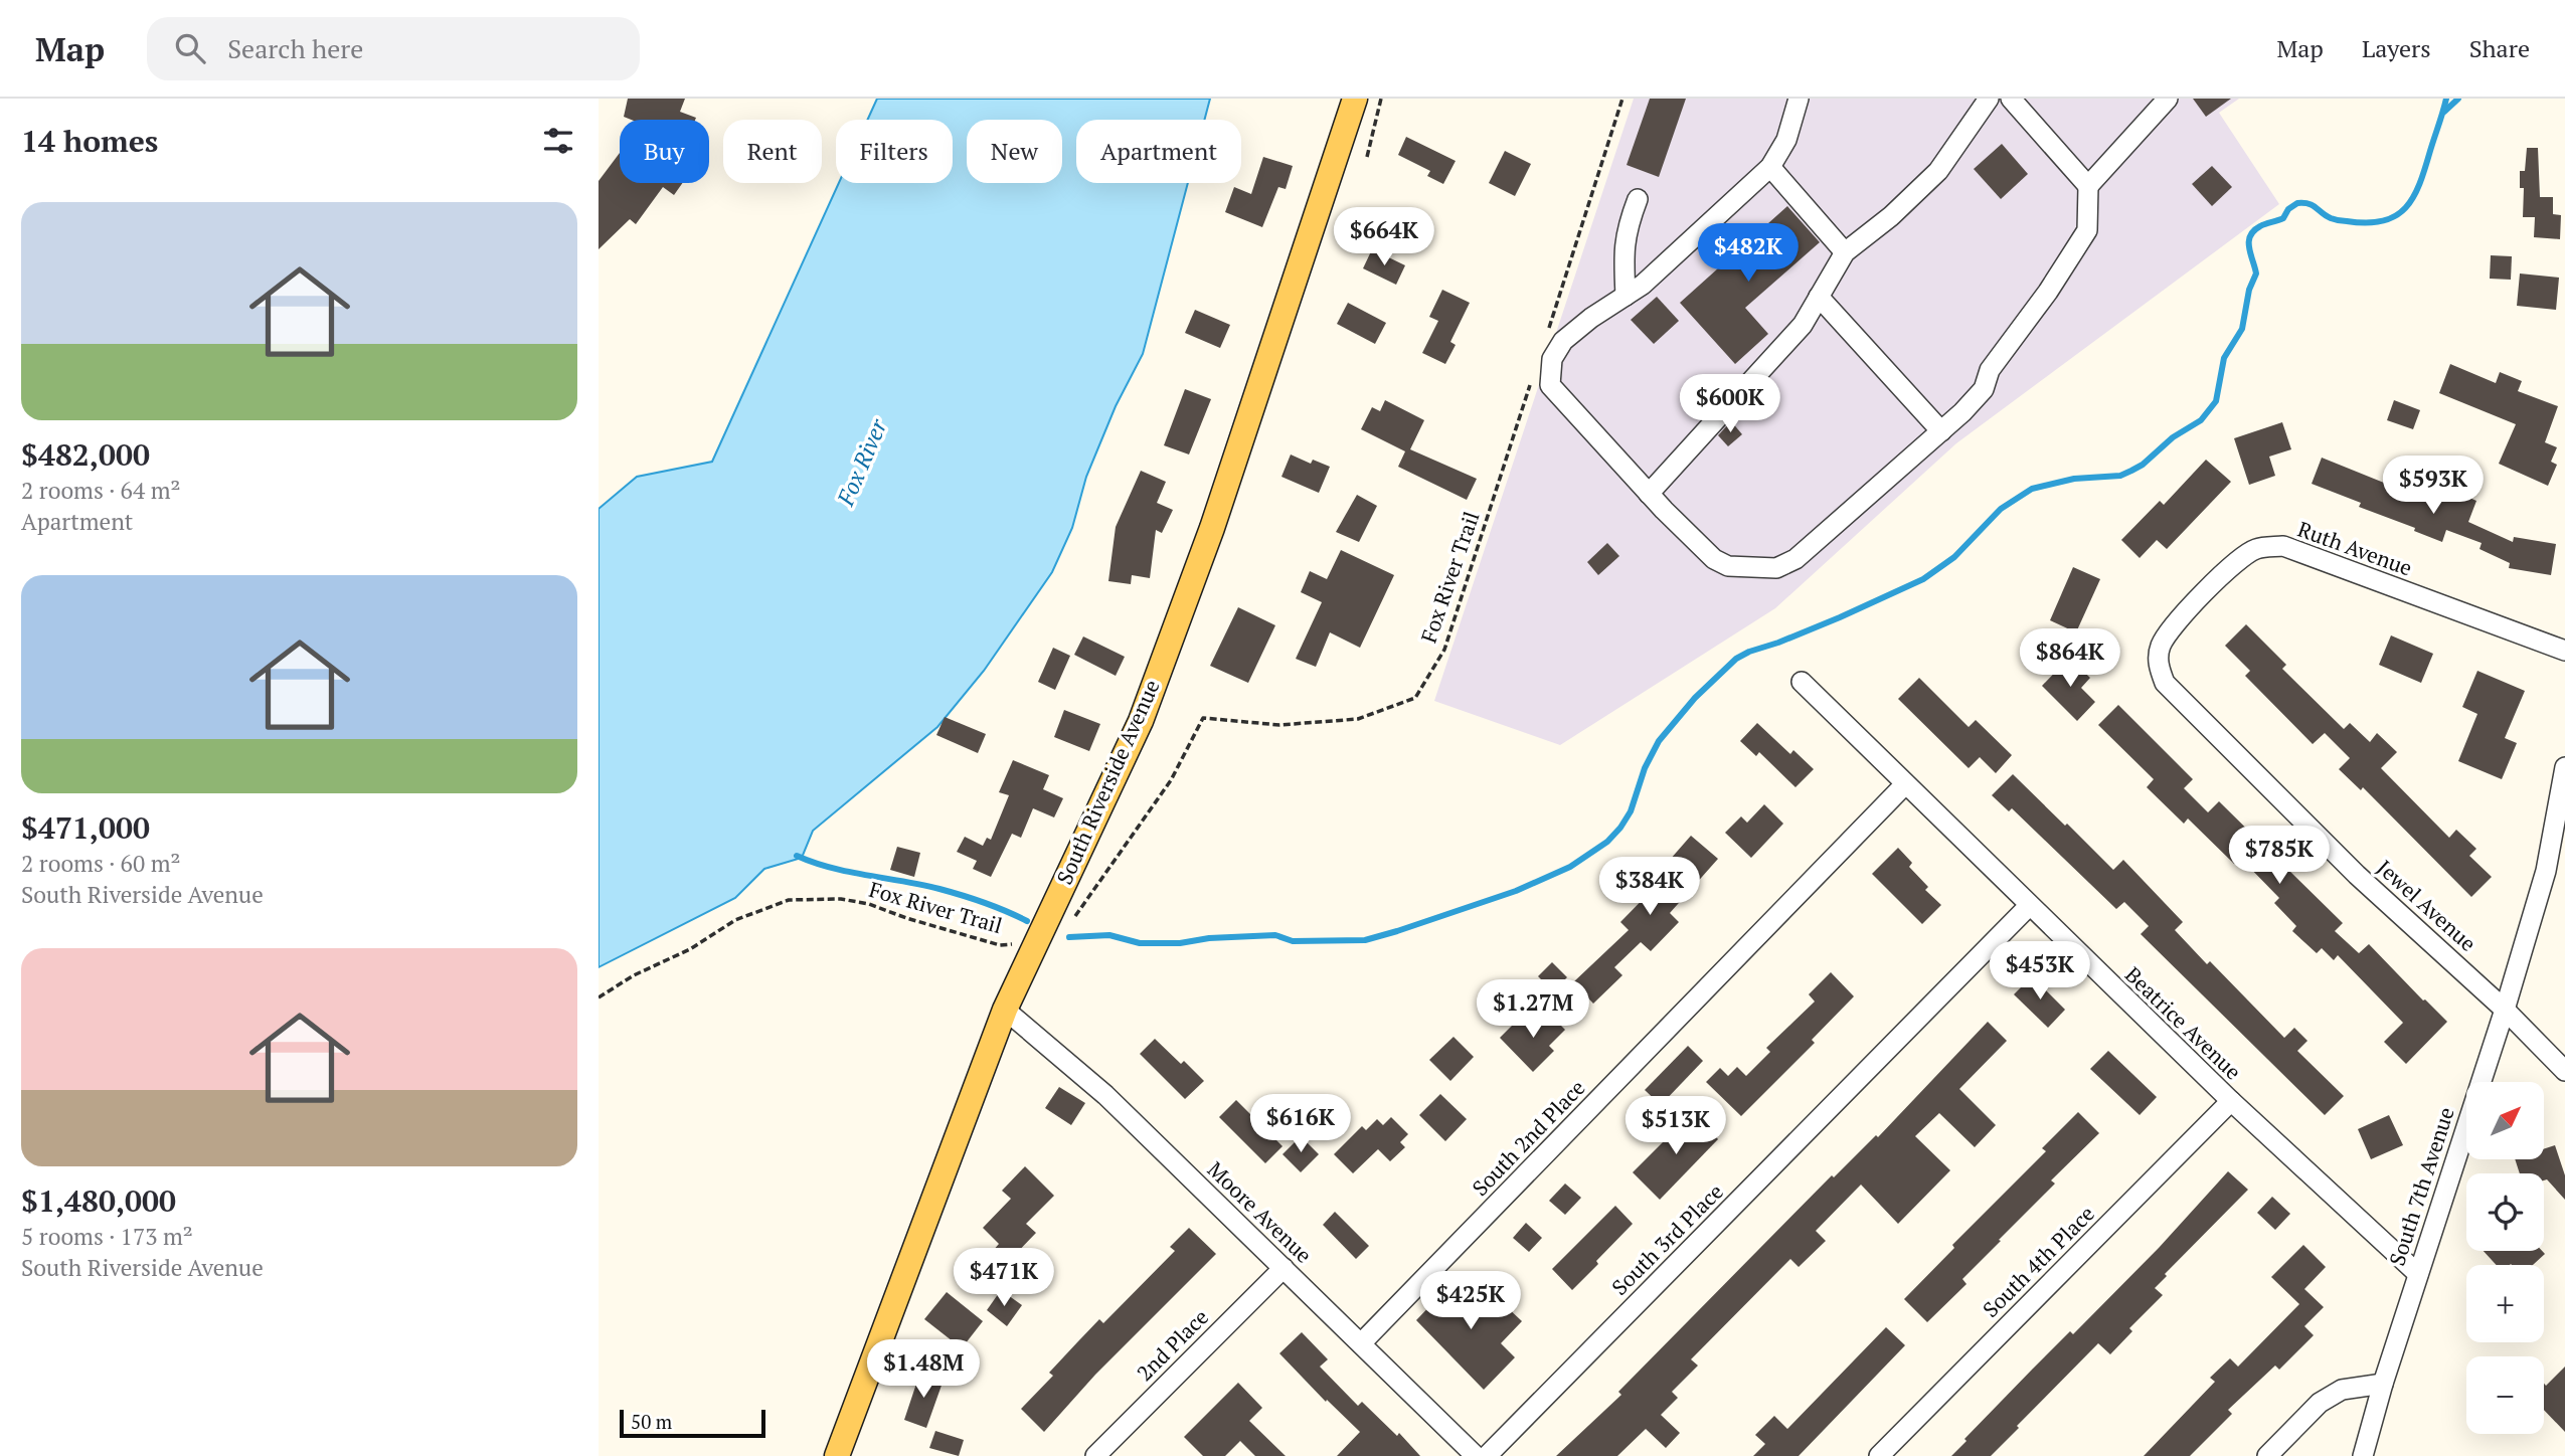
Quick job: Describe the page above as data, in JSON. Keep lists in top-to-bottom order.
{
  "streets": {
    "main road": ["South Riverside Avenue"],
    "street": [
      "Ruth Avenue",
      "Jewel Avenue",
      "Beatrice Avenue",
      "South 2nd Place",
      "South 7th Avenue",
      "Moore Avenue",
      "South 3rd Place",
      "South 4th Place",
      "2nd Place"
    ],
    "path": ["Fox River Trail"]
  },
  "crossings": [
    ["Ruth Avenue", "Jewel Avenue"],
    ["Fox River Trail", "South Riverside Avenue"],
    ["South Riverside Avenue", "Moore Avenue"],
    ["Jewel Avenue", "South 7th Avenue"],
    ["Beatrice Avenue", "South 2nd Place"],
    ["Beatrice Avenue", "South 7th Avenue"],
    ["Beatrice Avenue", "South 3rd Place"],
    ["Beatrice Avenue", "South 4th Place"],
    ["South 2nd Place", "Moore Avenue"],
    ["Moore Avenue", "2nd Place"]
  ],
  "water": ["Fox River"],
  "scale_bar": "50 m",
  "north": "top right",
  "page": {
    "header": "Map",
    "search": "Search here",
    "nav": ["Map", "Layers", "Share"],
    "heading": "14 homes",
    "chip": [
      "Buy",
      "Rent",
      "Filters",
      "New",
      "Apartment"
    ],
    "list": [
      {
        "name": "$482,000",
        "note": "2 rooms · 64 m² · Apartment"
      },
      {
        "name": "$471,000",
        "note": "2 rooms · 60 m² · South Riverside Avenue"
      },
      {
        "name": "$1,480,000",
        "note": "5 rooms · 173 m² · South Riverside Avenue"
      }
    ],
    "price": [
      "$664K",
      "$482K",
      "$600K",
      "$593K",
      "$864K",
      "$785K",
      "$384K",
      "$453K",
      "$1.27M",
      "$616K",
      "$513K",
      "$471K",
      "$425K",
      "$1.48M"
    ],
    "map_buttons": ["+", "−"],
    "scale": "50 m"
  }
}
